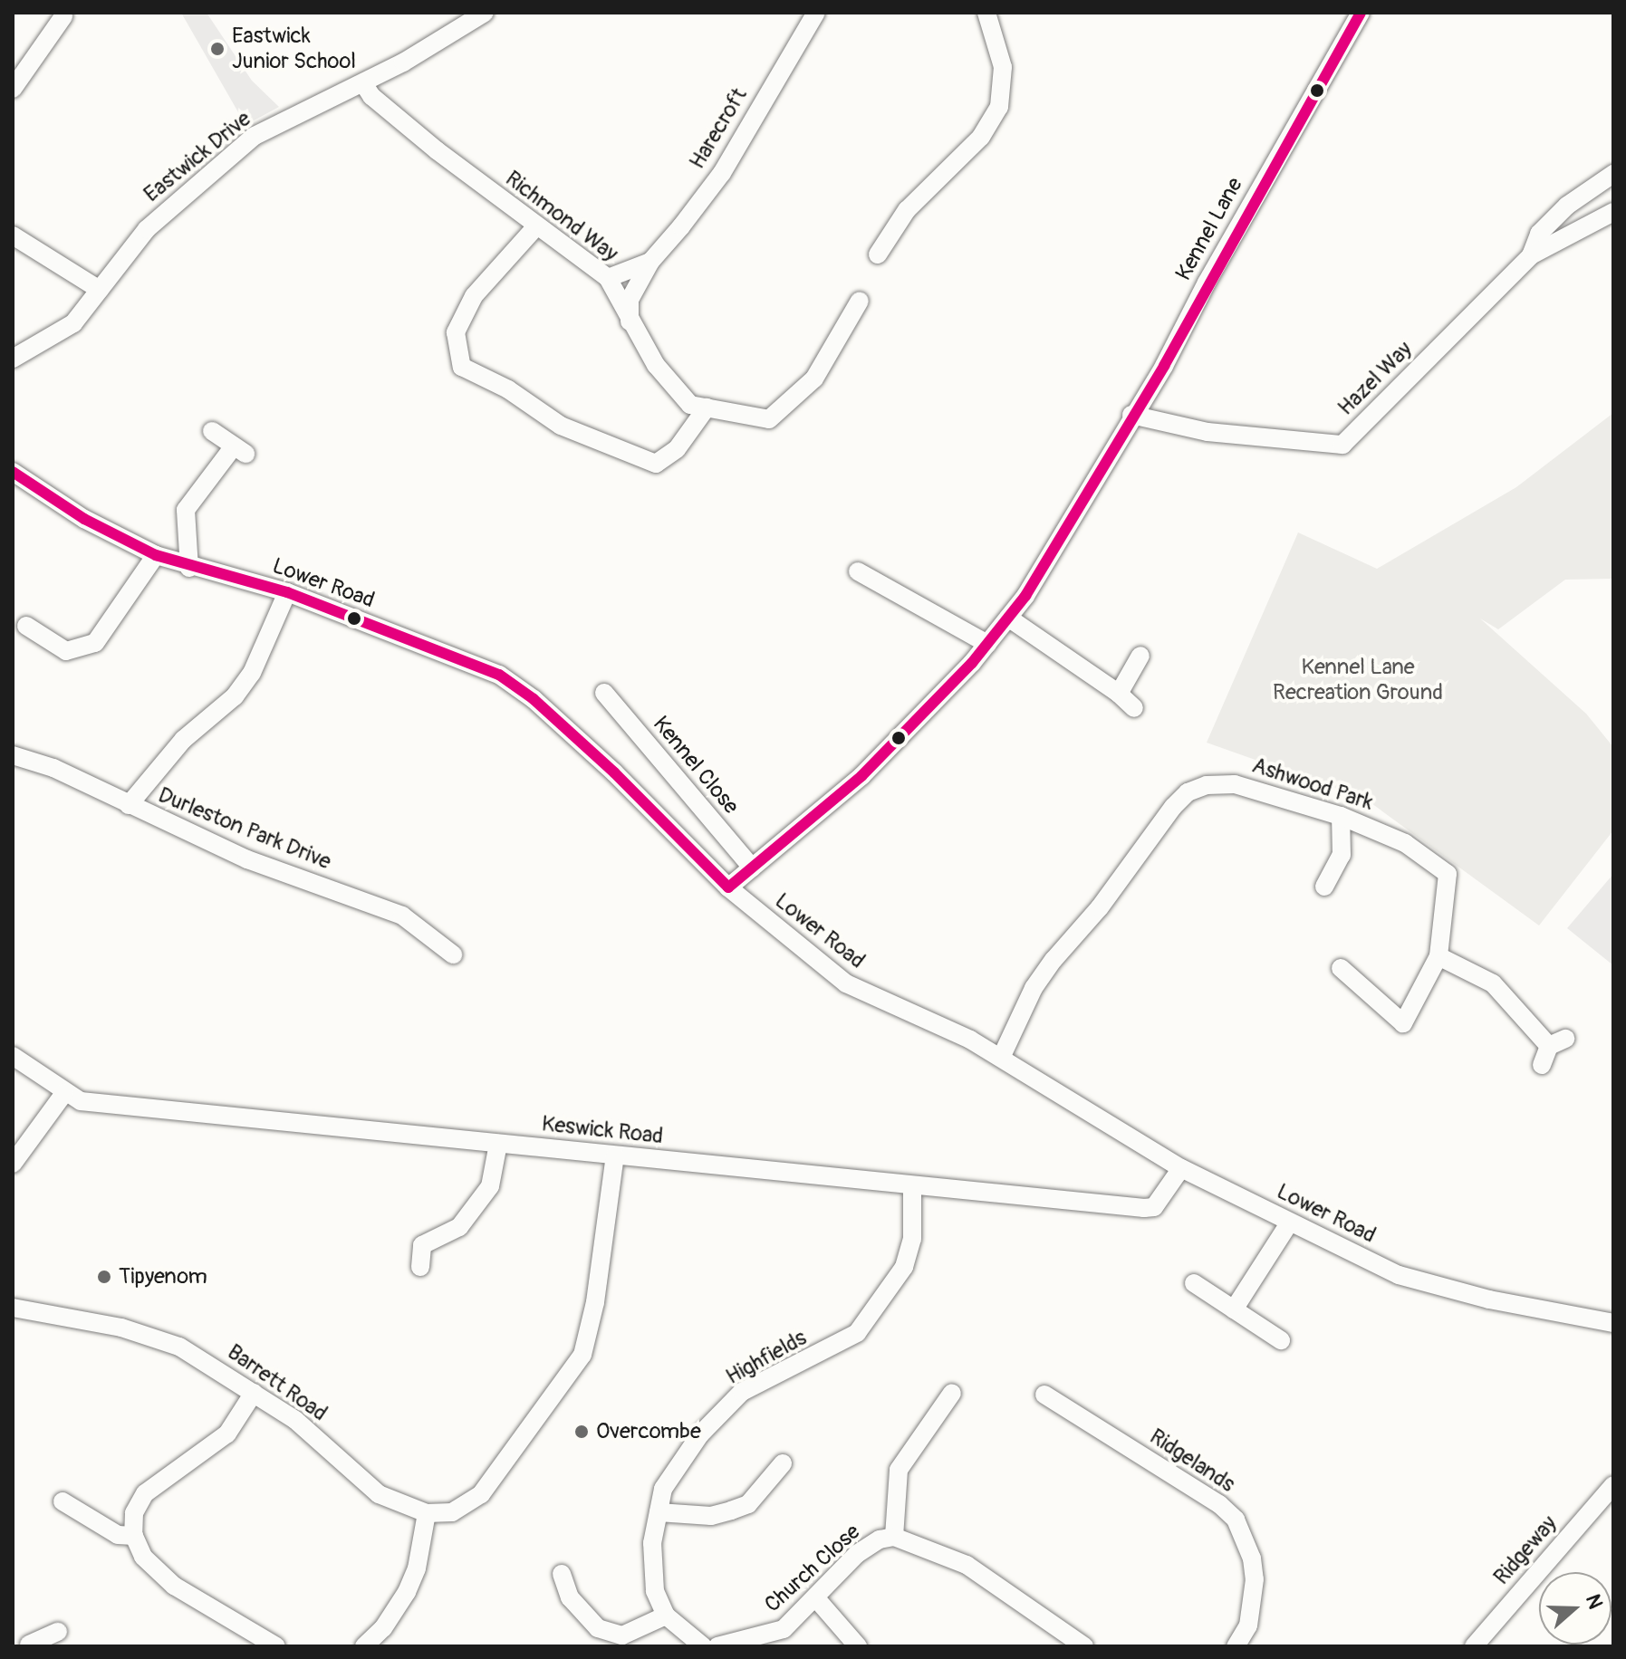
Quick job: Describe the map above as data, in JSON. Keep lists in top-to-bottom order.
{
  "streets": {
    "street": [
      "Harecroft",
      "Eastwick Drive",
      "Richmond Way",
      "Kennel Lane",
      "Hazel Way",
      "Lower Road",
      "Kennel Close",
      "Ashwood Park",
      "Durleston Park Drive",
      "Keswick Road",
      "Highfields",
      "Barrett Road",
      "Ridgelands",
      "Ridgeway",
      "Church Close"
    ]
  },
  "crossings": [
    ["Harecroft", "Richmond Way"],
    ["Eastwick Drive", "Richmond Way"],
    ["Kennel Lane", "Hazel Way"],
    ["Kennel Lane", "Lower Road"],
    ["Kennel Lane", "Kennel Close"],
    ["Lower Road", "Ashwood Park"],
    ["Lower Road", "Keswick Road"],
    ["Keswick Road", "Highfields"],
    ["Keswick Road", "Barrett Road"]
  ],
  "parks": ["Kennel Lane Recreation Ground"],
  "places": ["Eastwick Junior School", "Tipyenom", "Overcombe"],
  "north": "right"
}
